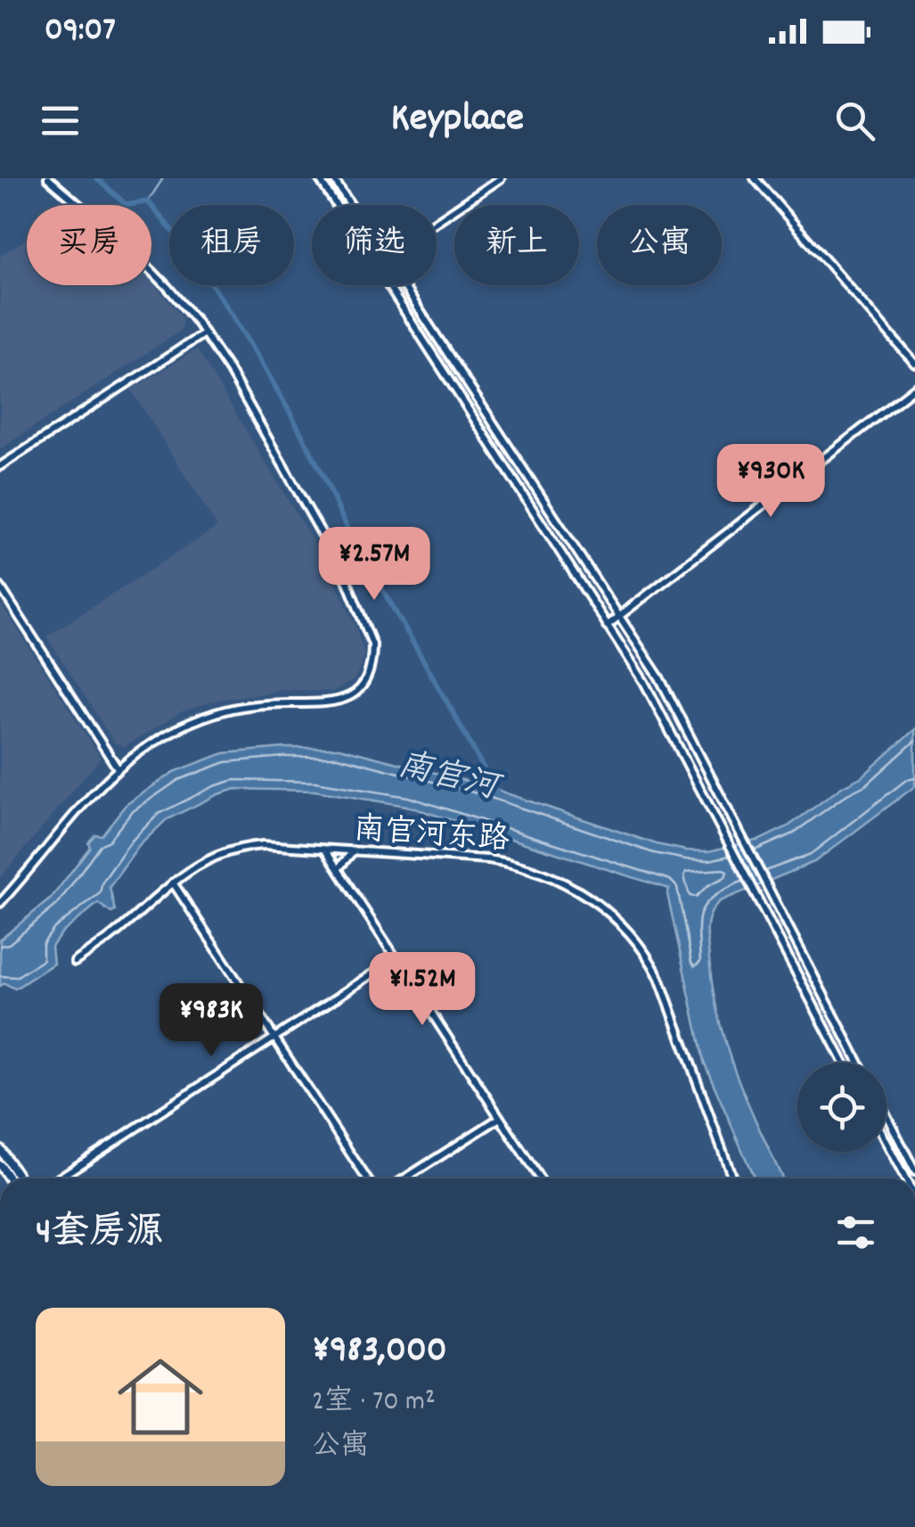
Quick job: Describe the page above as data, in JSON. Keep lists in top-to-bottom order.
{
  "streets": {
    "street": ["南官河东路"]
  },
  "water": ["南官河"],
  "page": {
    "status": "09:07",
    "header": "Keyplace",
    "chip": [
      "买房",
      "租房",
      "筛选",
      "新上",
      "公寓"
    ],
    "price": [
      "¥930K",
      "¥2.57M",
      "¥1.52M",
      "¥983K"
    ],
    "heading": "4套房源",
    "list": [
      {
        "name": "¥983,000",
        "note": "2室 · 70 m² · 公寓"
      }
    ]
  }
}
